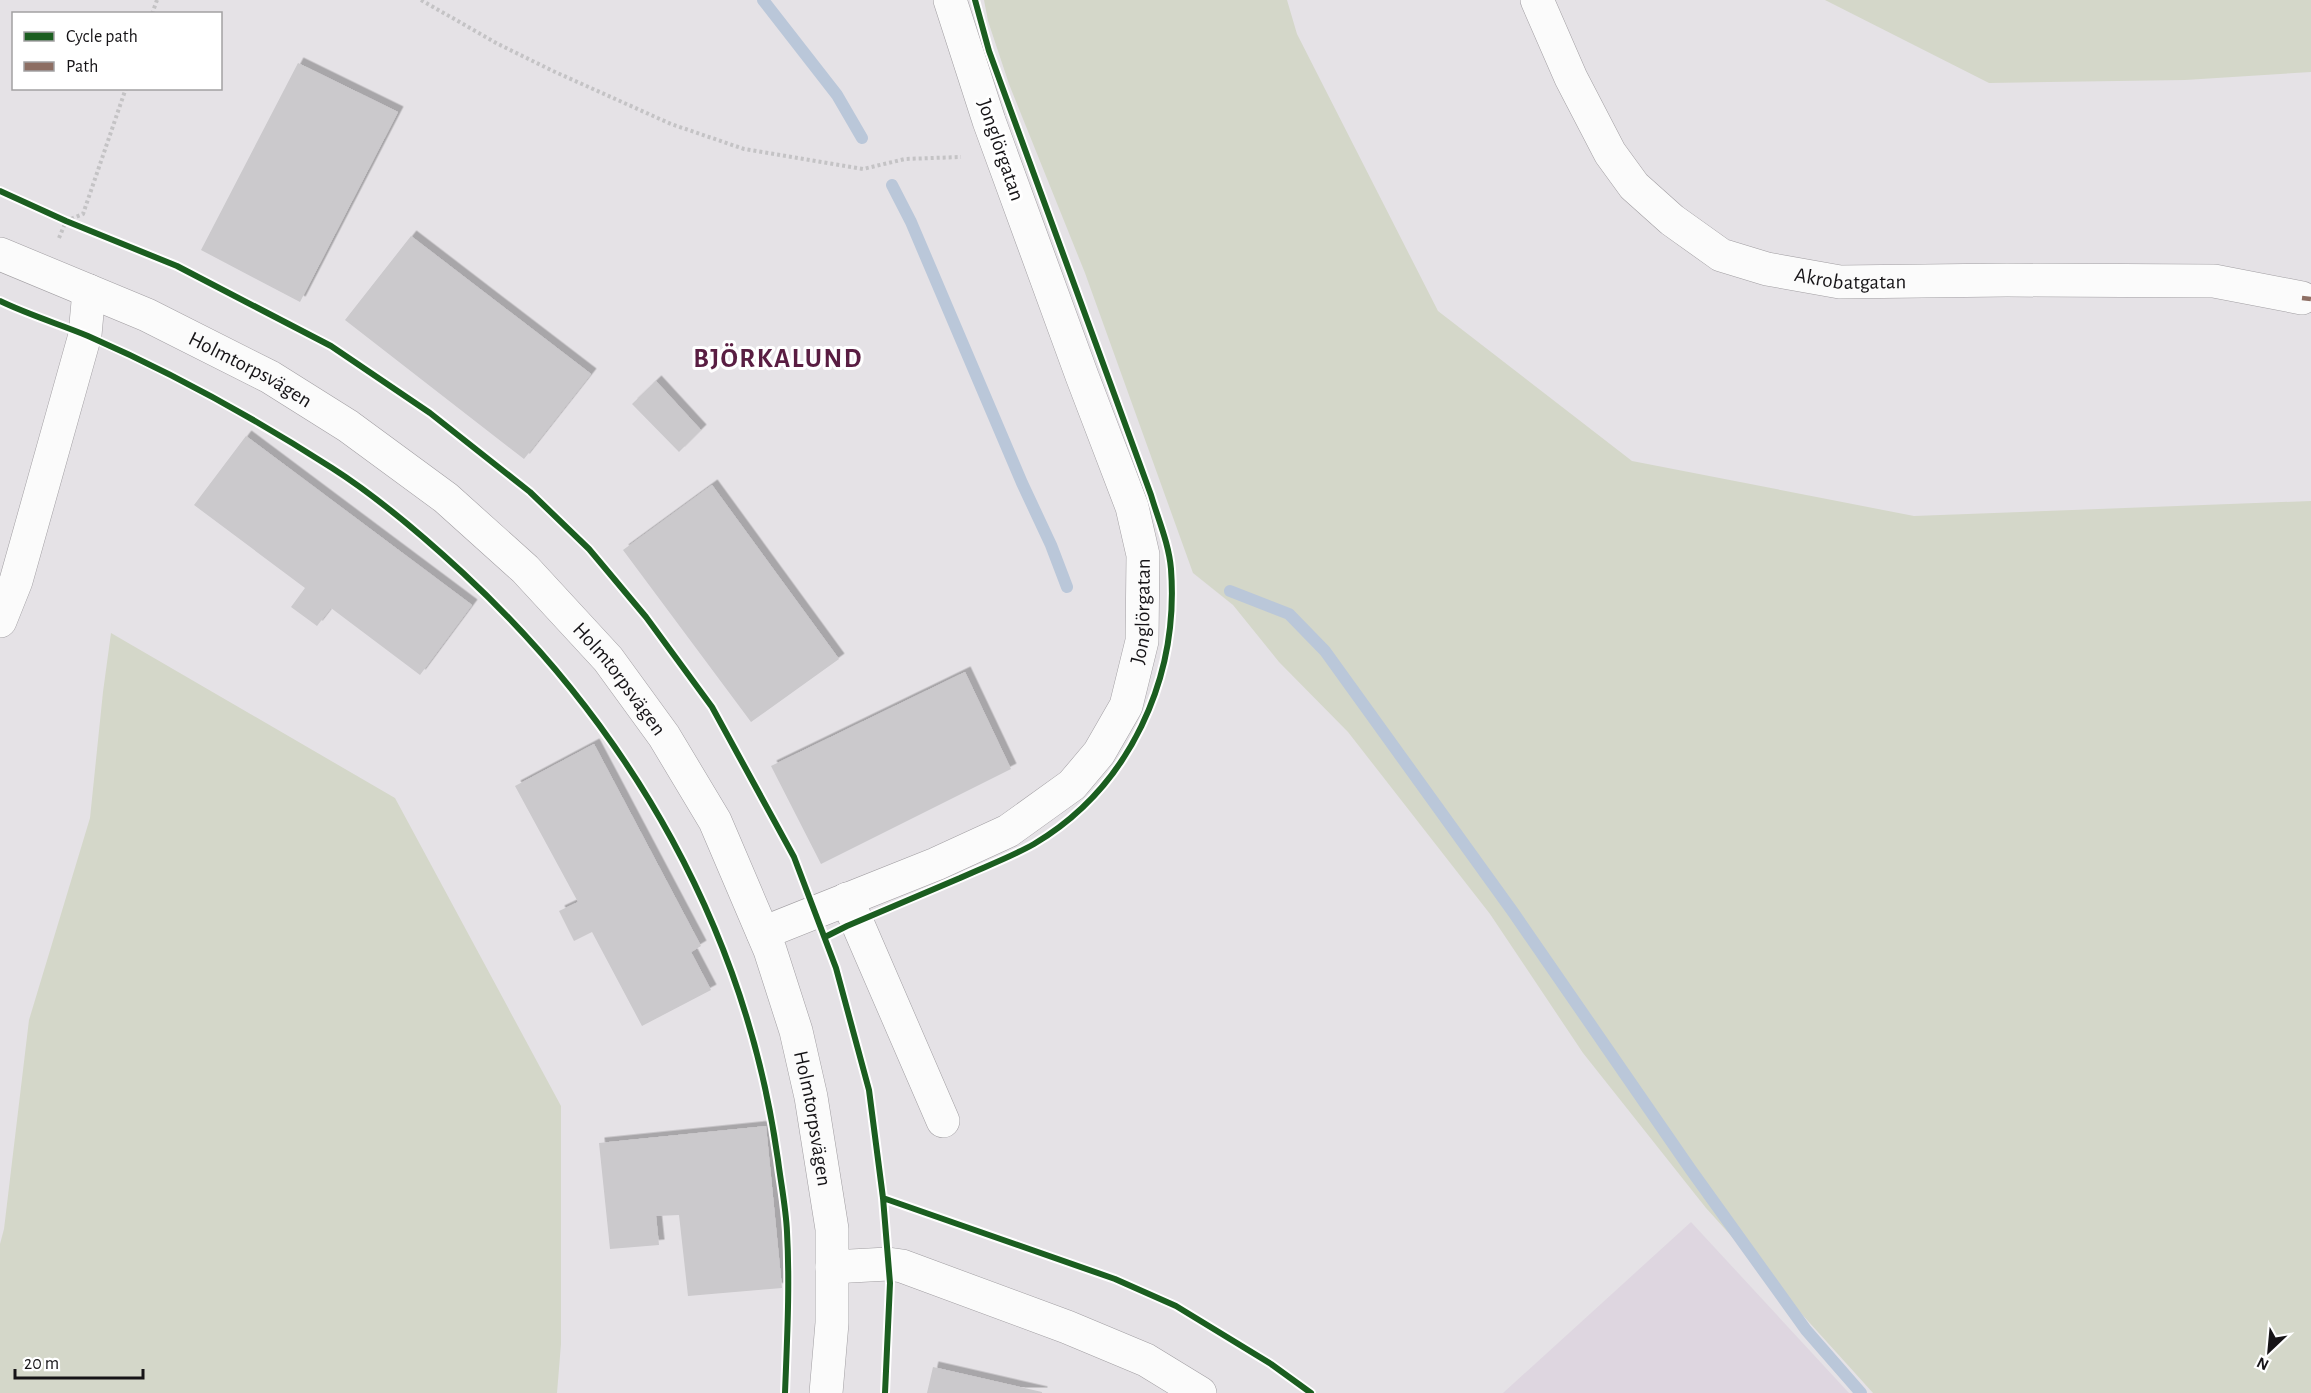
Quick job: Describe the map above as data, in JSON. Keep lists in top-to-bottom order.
{
  "streets": {
    "street": ["Jonglörgatan", "Akrobatgatan", "Holmtorpsvägen"]
  },
  "crossings": [
    ["Jonglörgatan", "Holmtorpsvägen"]
  ],
  "districts": ["BJÖRKALUND"],
  "legend": ["Cycle path", "Path"],
  "scale_bar": "20 m",
  "north": "bottom left"
}
